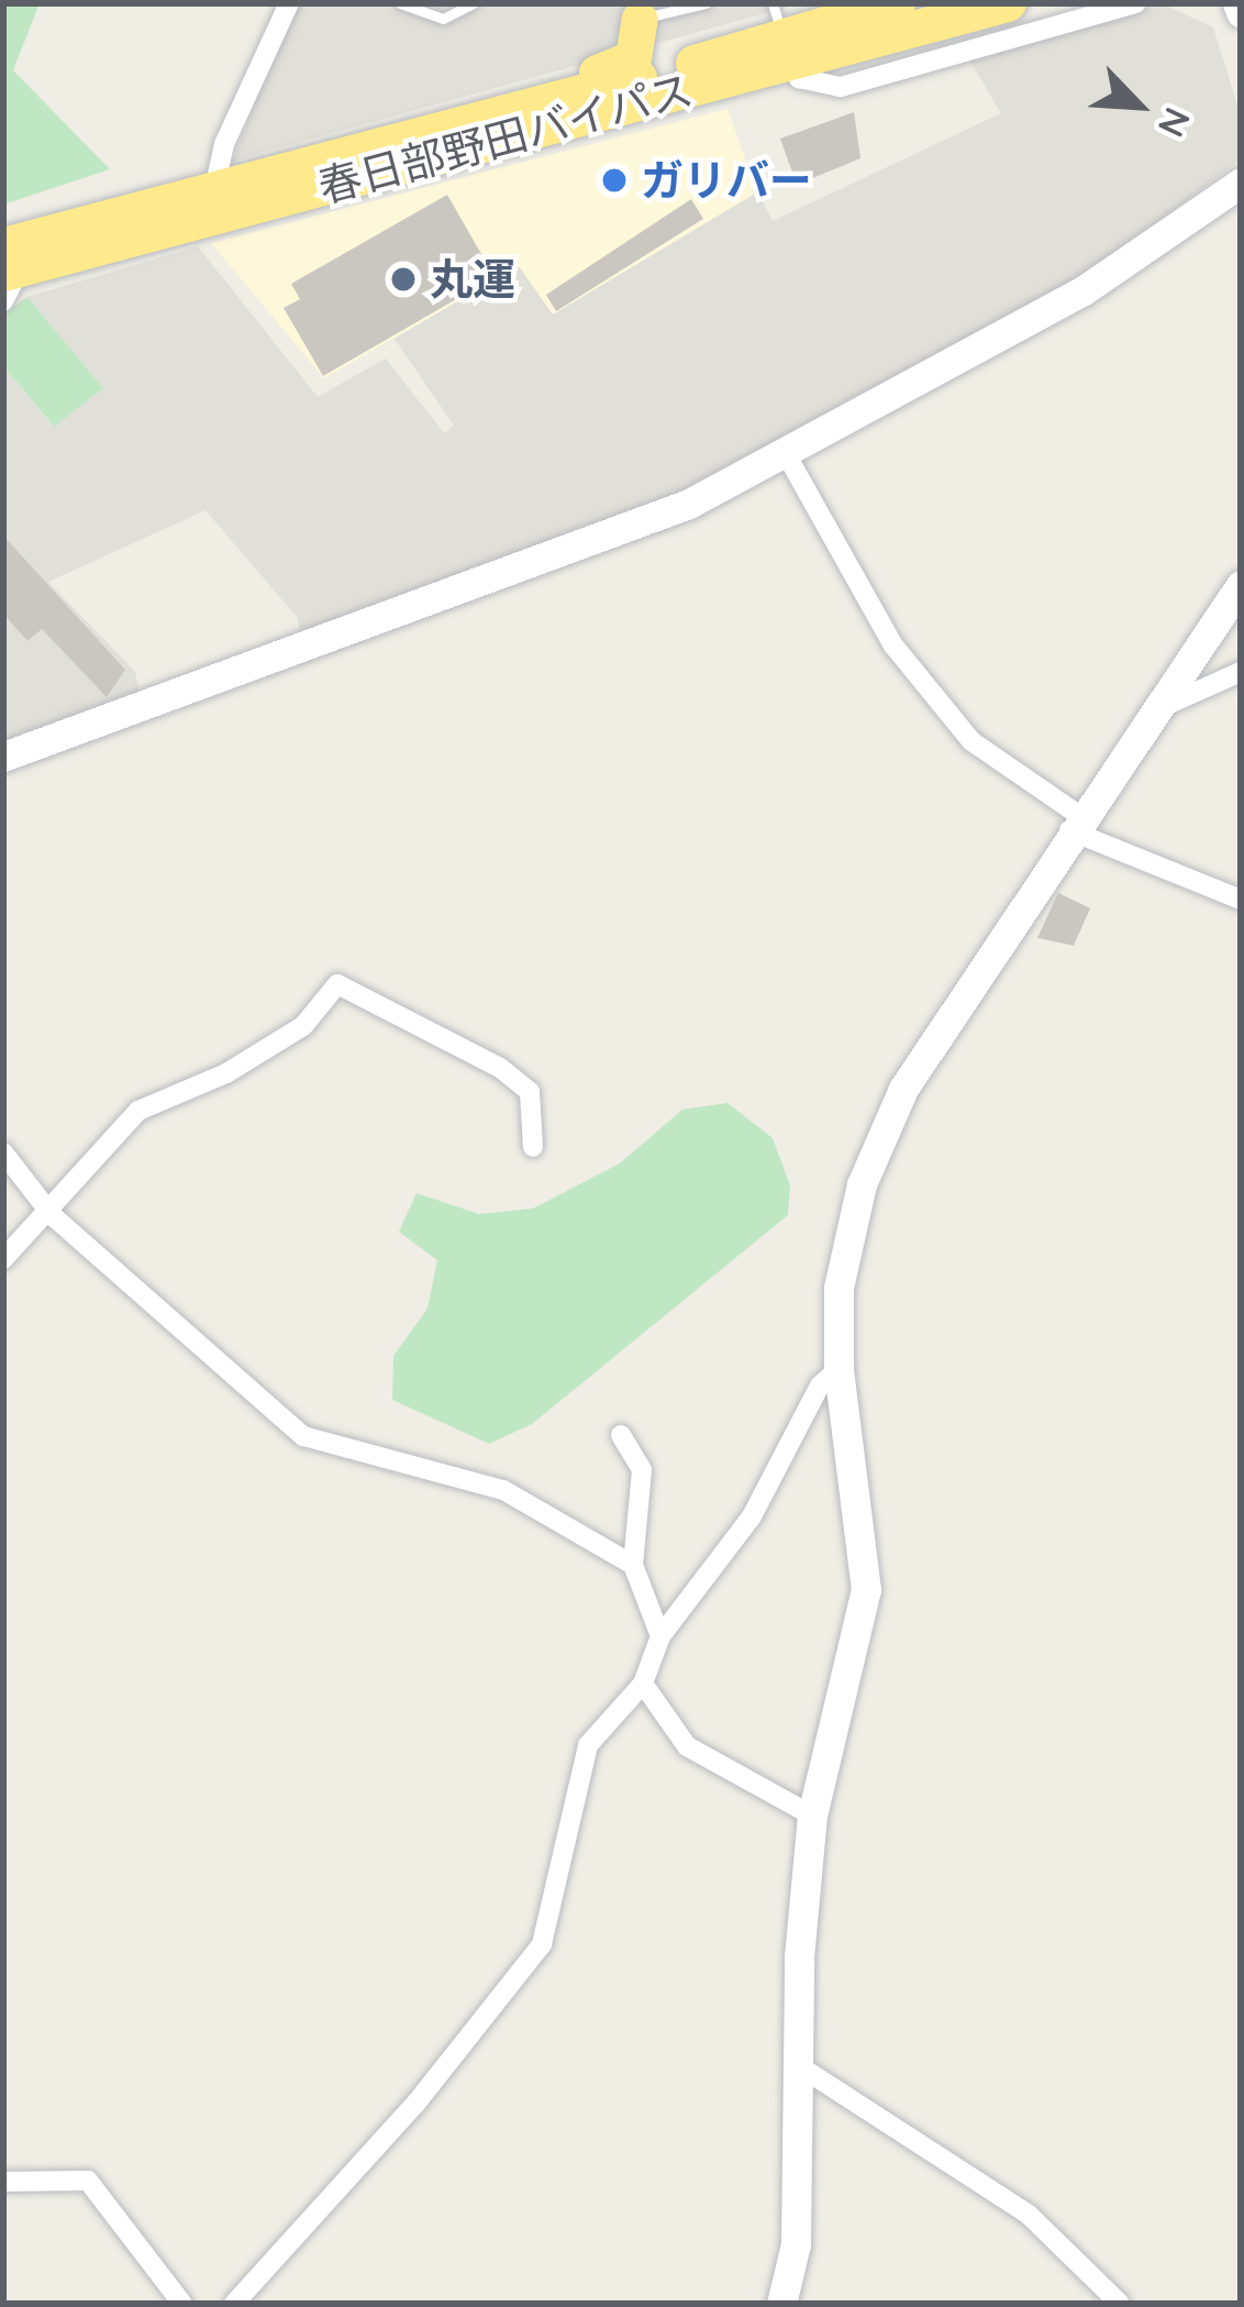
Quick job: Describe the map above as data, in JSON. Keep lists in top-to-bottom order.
{
  "streets": {
    "highway": ["春日部野田バイパス"]
  },
  "places": ["ガリバー", "丸運"],
  "north": "bottom right"
}
